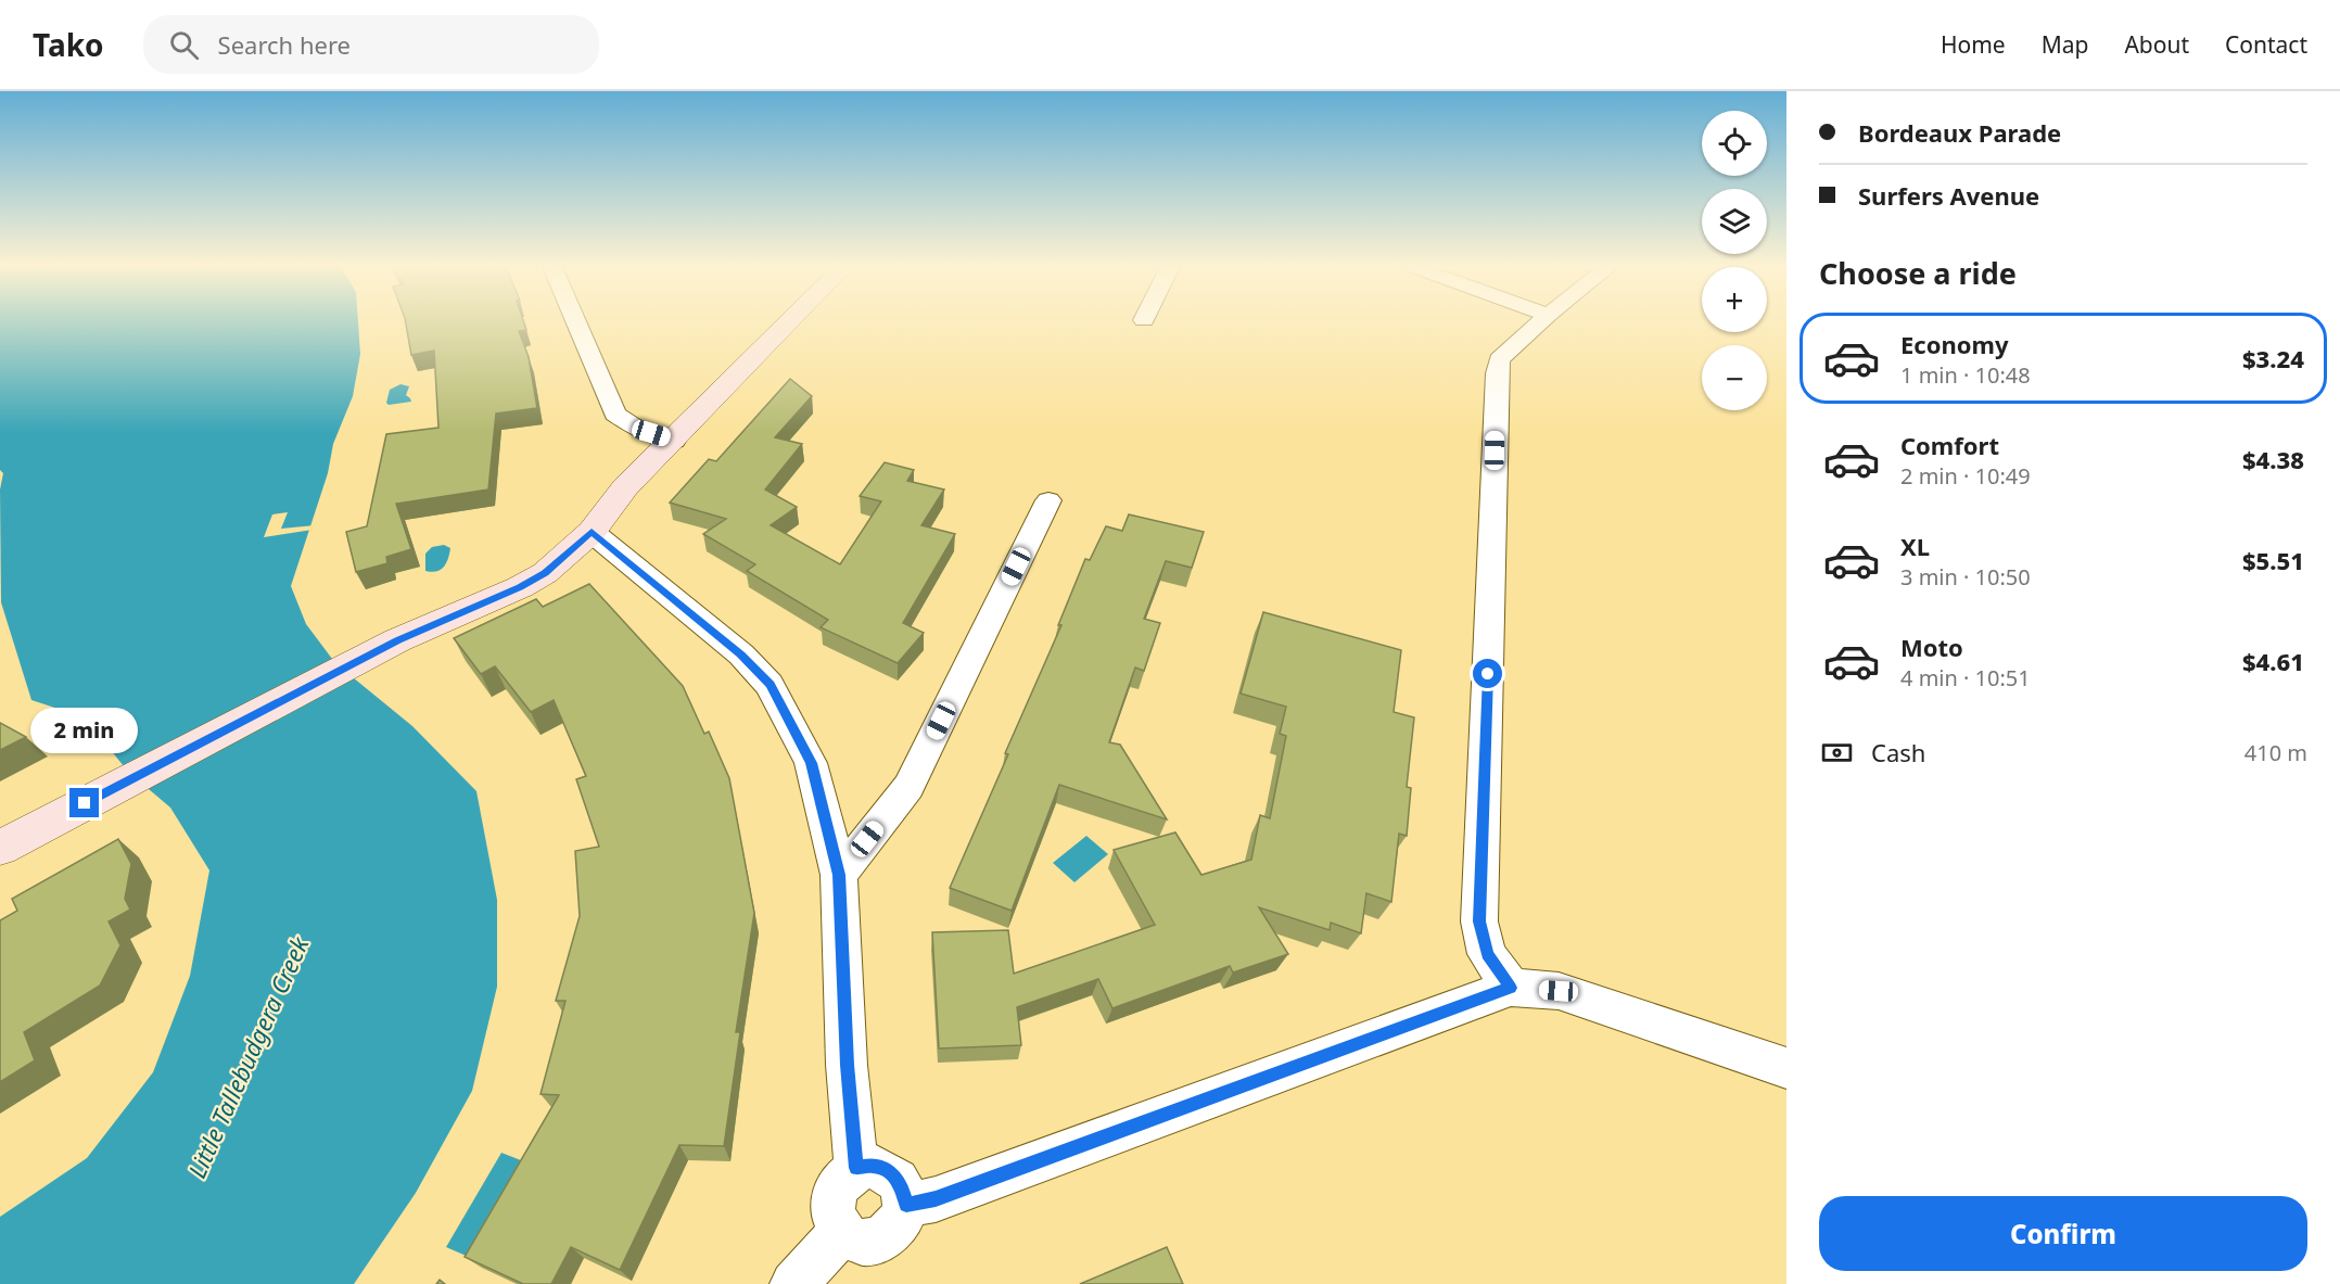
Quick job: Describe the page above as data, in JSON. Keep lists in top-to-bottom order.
{
  "water": ["Little Tallebudgera Creek"],
  "page": {
    "header": "Tako",
    "search": "Search here",
    "nav": [
      "Home",
      "Map",
      "About",
      "Contact"
    ],
    "banner": ["Bordeaux Parade", "Surfers Avenue"],
    "map_buttons": ["+", "−"],
    "heading": "Choose a ride",
    "list": [
      {
        "name": "Economy",
        "note": "1 min · 10:48",
        "value": "$3.24"
      },
      {
        "name": "Comfort",
        "note": "2 min · 10:49",
        "value": "$4.38"
      },
      {
        "name": "XL",
        "note": "3 min · 10:50",
        "value": "$5.51"
      },
      {
        "name": "Moto",
        "note": "4 min · 10:51",
        "value": "$4.61"
      }
    ],
    "bubble": "2 min",
    "pay": ["Cash", "410 m"],
    "buttons": "Confirm"
  }
}
